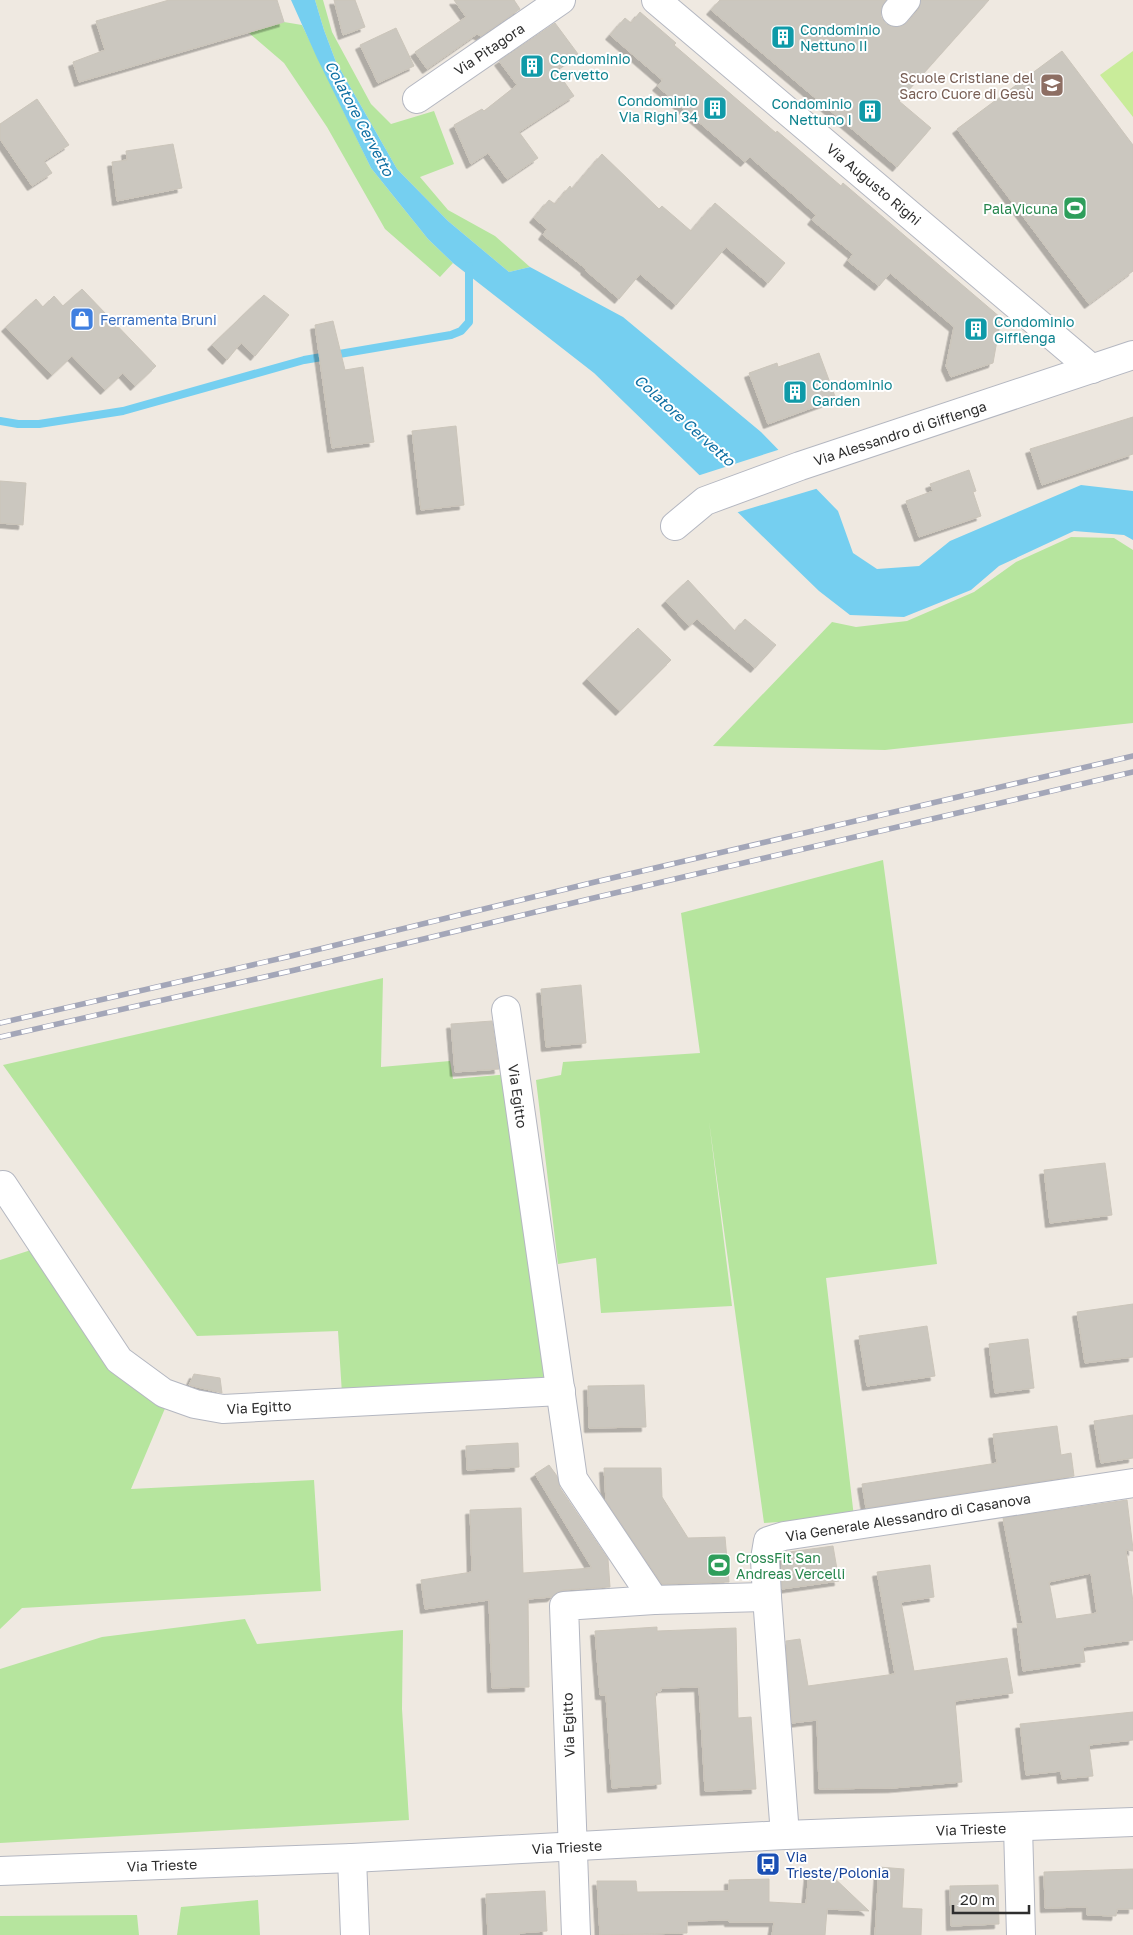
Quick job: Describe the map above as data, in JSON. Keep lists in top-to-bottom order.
{
  "streets": {
    "street": [
      "Via Pitagora",
      "Via Augusto Righi",
      "Via Alessandro di Gifflenga",
      "Via Egitto",
      "Via Generale Alessandro di Casanova",
      "Via Trieste"
    ]
  },
  "crossings": [
    ["Via Augusto Righi", "Via Alessandro di Gifflenga"],
    ["Via Egitto", "Via Generale Alessandro di Casanova"],
    ["Via Egitto", "Via Trieste"],
    ["Via Generale Alessandro di Casanova", "Via Trieste"]
  ],
  "water": ["Colatore Cervetto"],
  "places": {
    "building": [
      "Condominio Nettuno II",
      "Condominio Cervetto",
      "Condominio Via Righi 34",
      "Condominio Nettuno I",
      "Condominio Gifflenga",
      "Condominio Garden"
    ],
    "school or university": ["Scuole Cristiane del Sacro Cuore di Gesù"],
    "sports": ["PalaVicuna", "CrossFit San Andreas Vercelli"],
    "shop": ["Ferramenta Bruni"],
    "bus stop": ["Via Trieste/Polonia"]
  },
  "scale_bar": "20 m"
}
